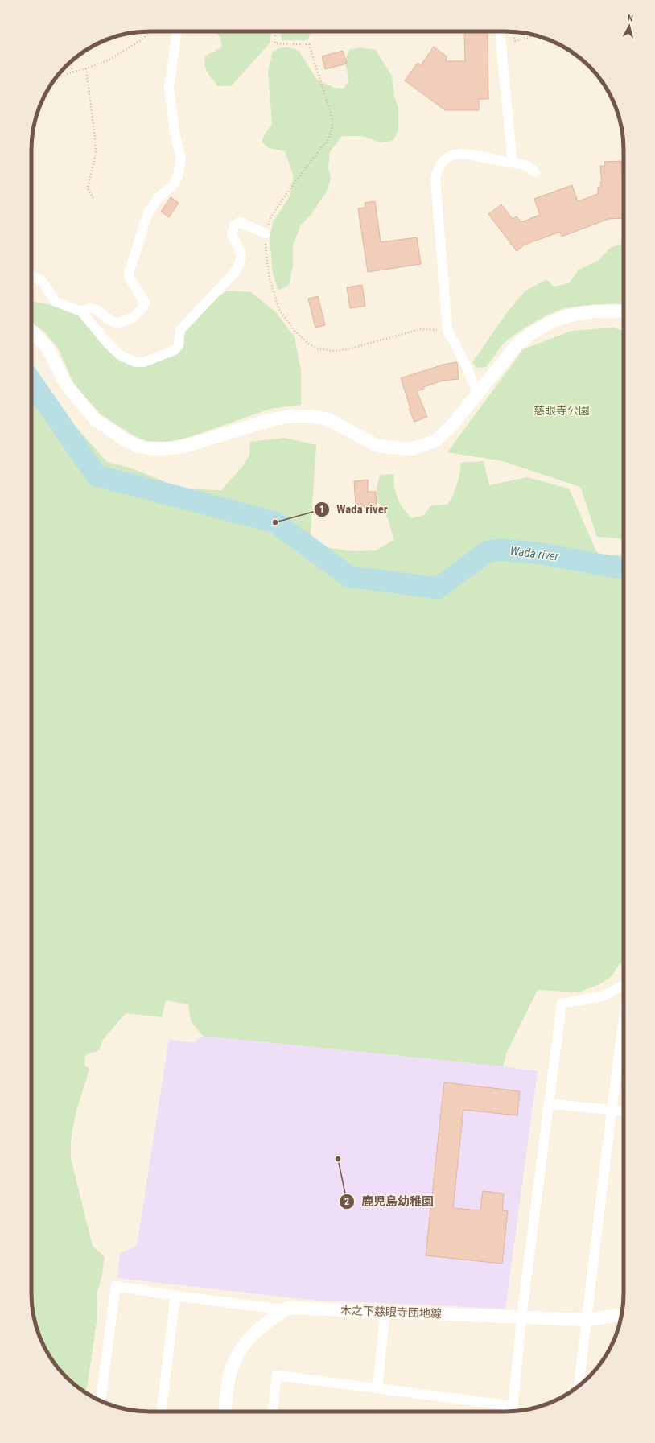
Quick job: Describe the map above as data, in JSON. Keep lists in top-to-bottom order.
{
  "streets": {
    "street": ["木之下慈眼寺団地線"]
  },
  "water": ["Wada river"],
  "parks": ["慈眼寺公園"],
  "places": ["Wada river", "鹿児島幼稚園"],
  "north": "top"
}
